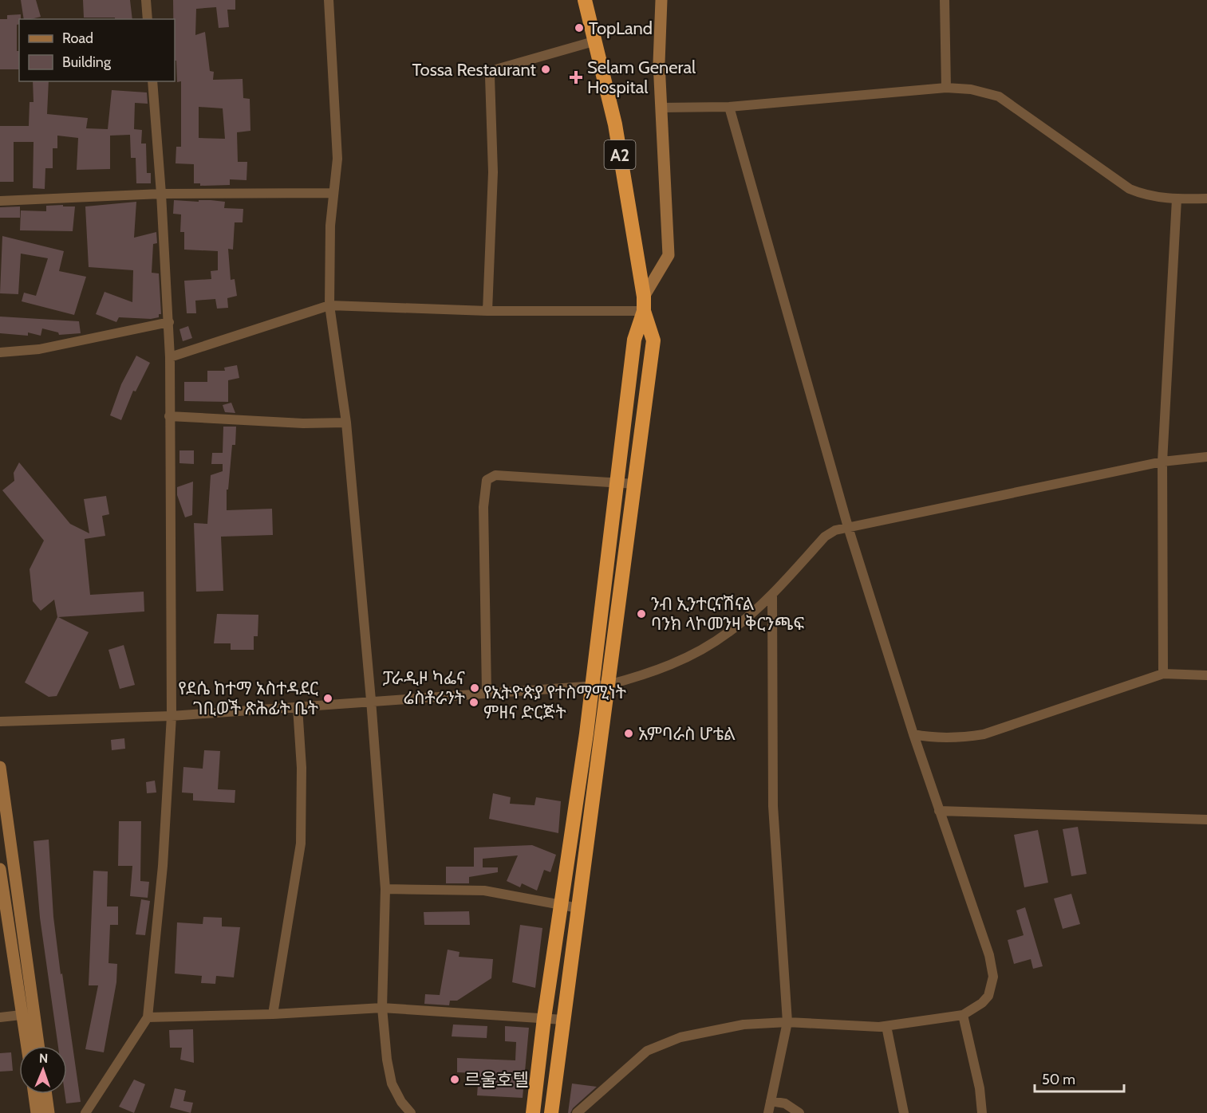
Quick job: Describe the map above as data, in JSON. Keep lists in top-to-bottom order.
{
  "streets": {
    "highway": ["A2"]
  },
  "places": {
    "other": [
      "TopLand",
      "Tossa Restaurant",
      "ንብ ኢንተርናሽናል ባንክ ላኮመንዛ ቅርንጫፍ",
      "ፓራዲዞ ካፌና ሬስቶራንት",
      "የደሴ ከተማ አስተዳደር ገቢወች ጽሕፊት ቤት",
      "የኢትዮጵያ የተስማሚነት ምዘና ድርጅት",
      "አምባራስ ሆቴል",
      "르울호텔"
    ],
    "health": ["Selam General Hospital"]
  },
  "legend": ["Road", "Building"],
  "scale_bar": "50 m",
  "north": "top"
}
